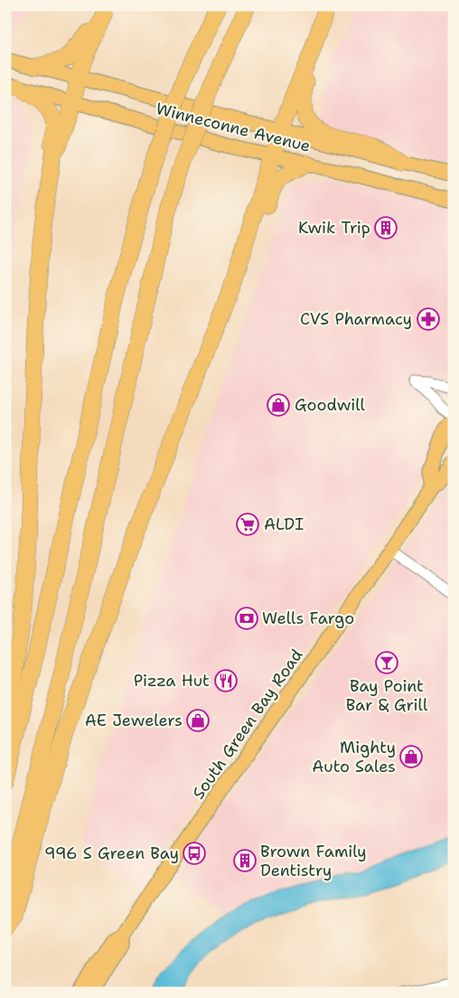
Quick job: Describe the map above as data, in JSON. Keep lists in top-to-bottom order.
{
  "streets": {
    "main road": ["Winneconne Avenue", "South Green Bay Road"]
  },
  "places": {
    "building": ["Kwik Trip", "Brown Family Dentistry"],
    "pharmacy": ["CVS Pharmacy"],
    "shop": ["Goodwill", "AE Jewelers", "Mighty Auto Sales"],
    "supermarket": ["ALDI"],
    "bank": ["Wells Fargo"],
    "bar": ["Bay Point Bar & Grill"],
    "restaurant": ["Pizza Hut"],
    "bus stop": ["996 S Green Bay"]
  }
}
